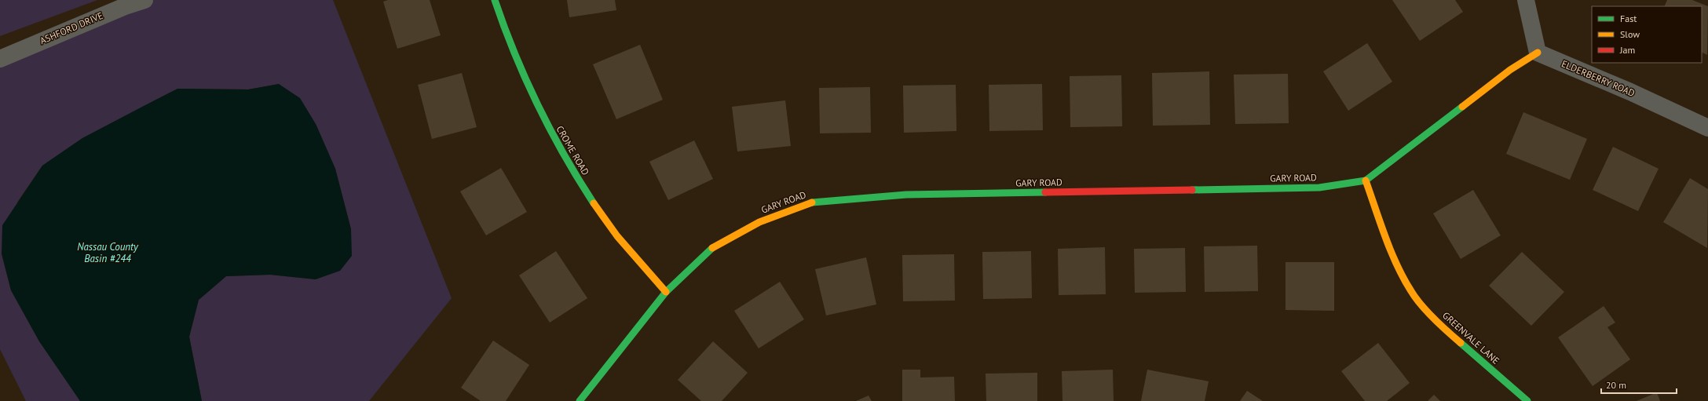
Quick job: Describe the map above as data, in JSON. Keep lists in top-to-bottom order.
{
  "streets": {
    "street": [
      "ASHFORD DRIVE",
      "ELDERBERRY ROAD",
      "CROME ROAD",
      "GARY ROAD",
      "GREENVALE LANE"
    ]
  },
  "crossings": [
    ["ELDERBERRY ROAD", "GARY ROAD"],
    ["CROME ROAD", "GARY ROAD"],
    ["GARY ROAD", "GREENVALE LANE"]
  ],
  "water": ["Nassau County Basin #244"],
  "legend": ["Fast", "Slow", "Jam"],
  "scale_bar": "20 m"
}
